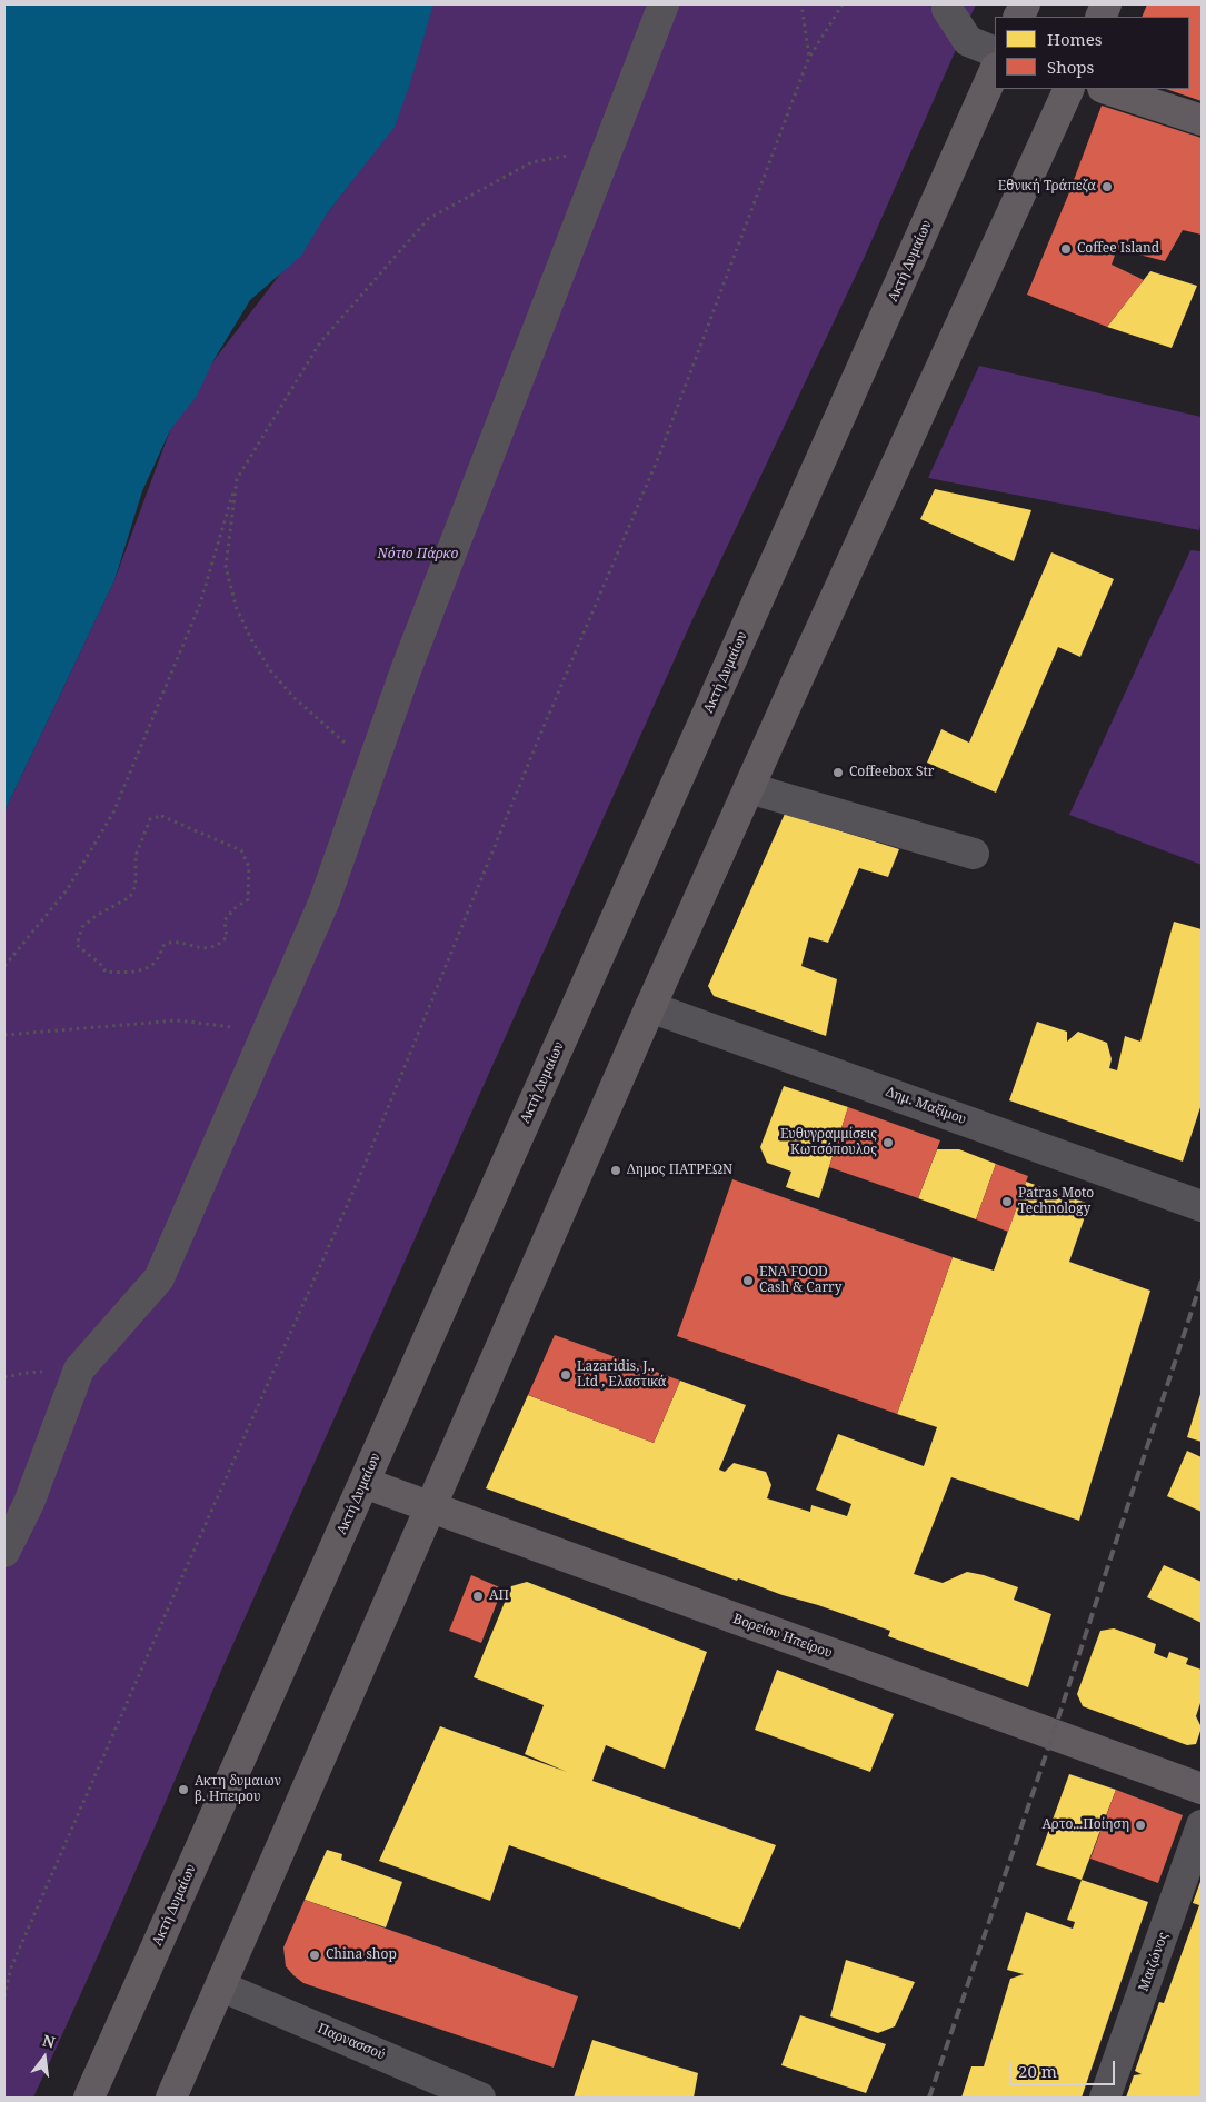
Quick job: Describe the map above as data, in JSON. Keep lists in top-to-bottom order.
{
  "streets": {
    "main road": ["Ακτή Δυμαίων", "Βορείου Ηπείρου"],
    "street": ["Δημ. Μαξίμου", "Μαιζώνος", "Παρνασσού"]
  },
  "crossings": [
    ["Ακτή Δυμαίων", "Βορείου Ηπείρου"]
  ],
  "parks": ["Νότιο Πάρκο"],
  "places": [
    "Εθνική Τράπεζα",
    "Coffee Island",
    "Coffeebox Str",
    "Ευθυγραμμίσεις Κωτσόπουλος",
    "Δημος ΠΑΤΡΕΩΝ",
    "Patras Moto Technology",
    "ENA FOOD Cash & Carry",
    "Lazaridis, J., Ltd , Ελαστικά",
    "ΑΠ",
    "Ακτη δυμαιων β. Ηπειρου",
    "Αρτο...Ποίηση",
    "China shop"
  ],
  "legend": ["Homes", "Shops"],
  "scale_bar": "20 m",
  "north": "top"
}
